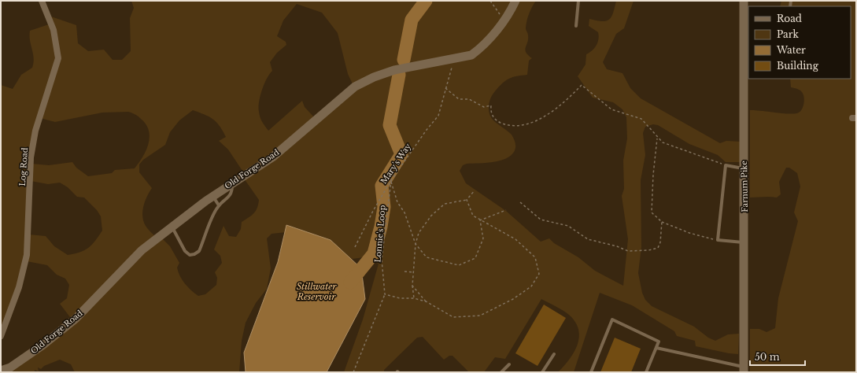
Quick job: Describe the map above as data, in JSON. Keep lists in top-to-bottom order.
{
  "streets": {
    "street": ["Log Road", "Old Forge Road", "Farnum Pike"],
    "path": ["Mary's Way", "Lonnie's Loop"]
  },
  "crossings": [
    ["Mary's Way", "Old Forge Road"],
    ["Mary's Way", "Lonnie's Loop"]
  ],
  "water": ["Stillwater Reservoir"],
  "legend": [
    "Road",
    "Park",
    "Water",
    "Building"
  ],
  "scale_bar": "50 m"
}
